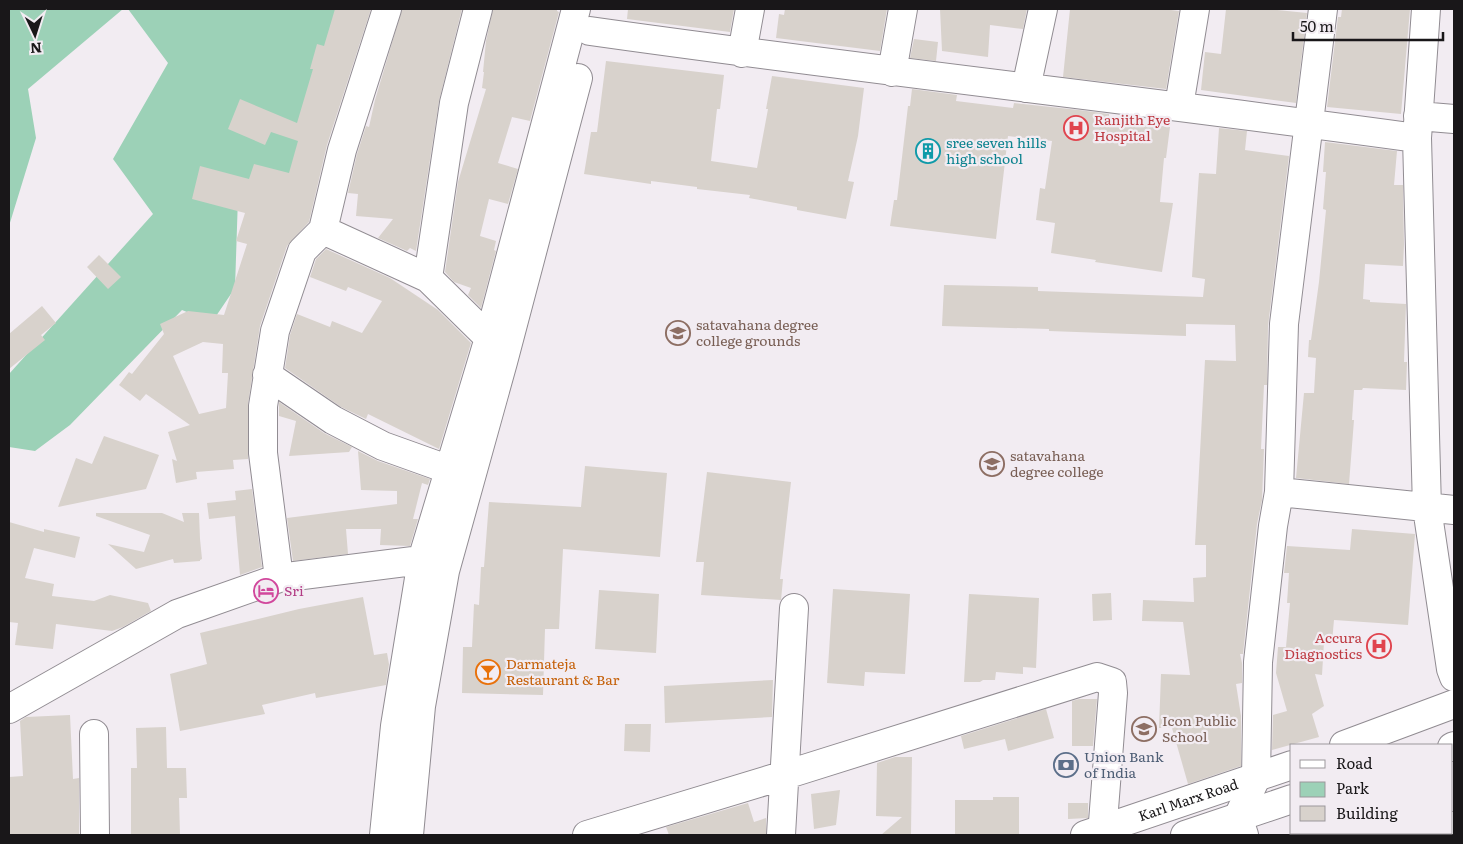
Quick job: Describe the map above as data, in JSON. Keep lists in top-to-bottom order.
{
  "streets": {
    "street": ["Karl Marx Road"]
  },
  "places": {
    "hospital": ["Ranjith Eye Hospital", "Accura Diagnostics"],
    "building": ["sree seven hills high school"],
    "school or university": ["satavahana degree college grounds", "satavahana degree college", "Icon Public School"],
    "hotel": ["Sri"],
    "bar": ["Darmateja Restaurant & Bar"],
    "bank": ["Union Bank of India"]
  },
  "legend": ["Road", "Park", "Building"],
  "scale_bar": "50 m",
  "north": "bottom"
}
